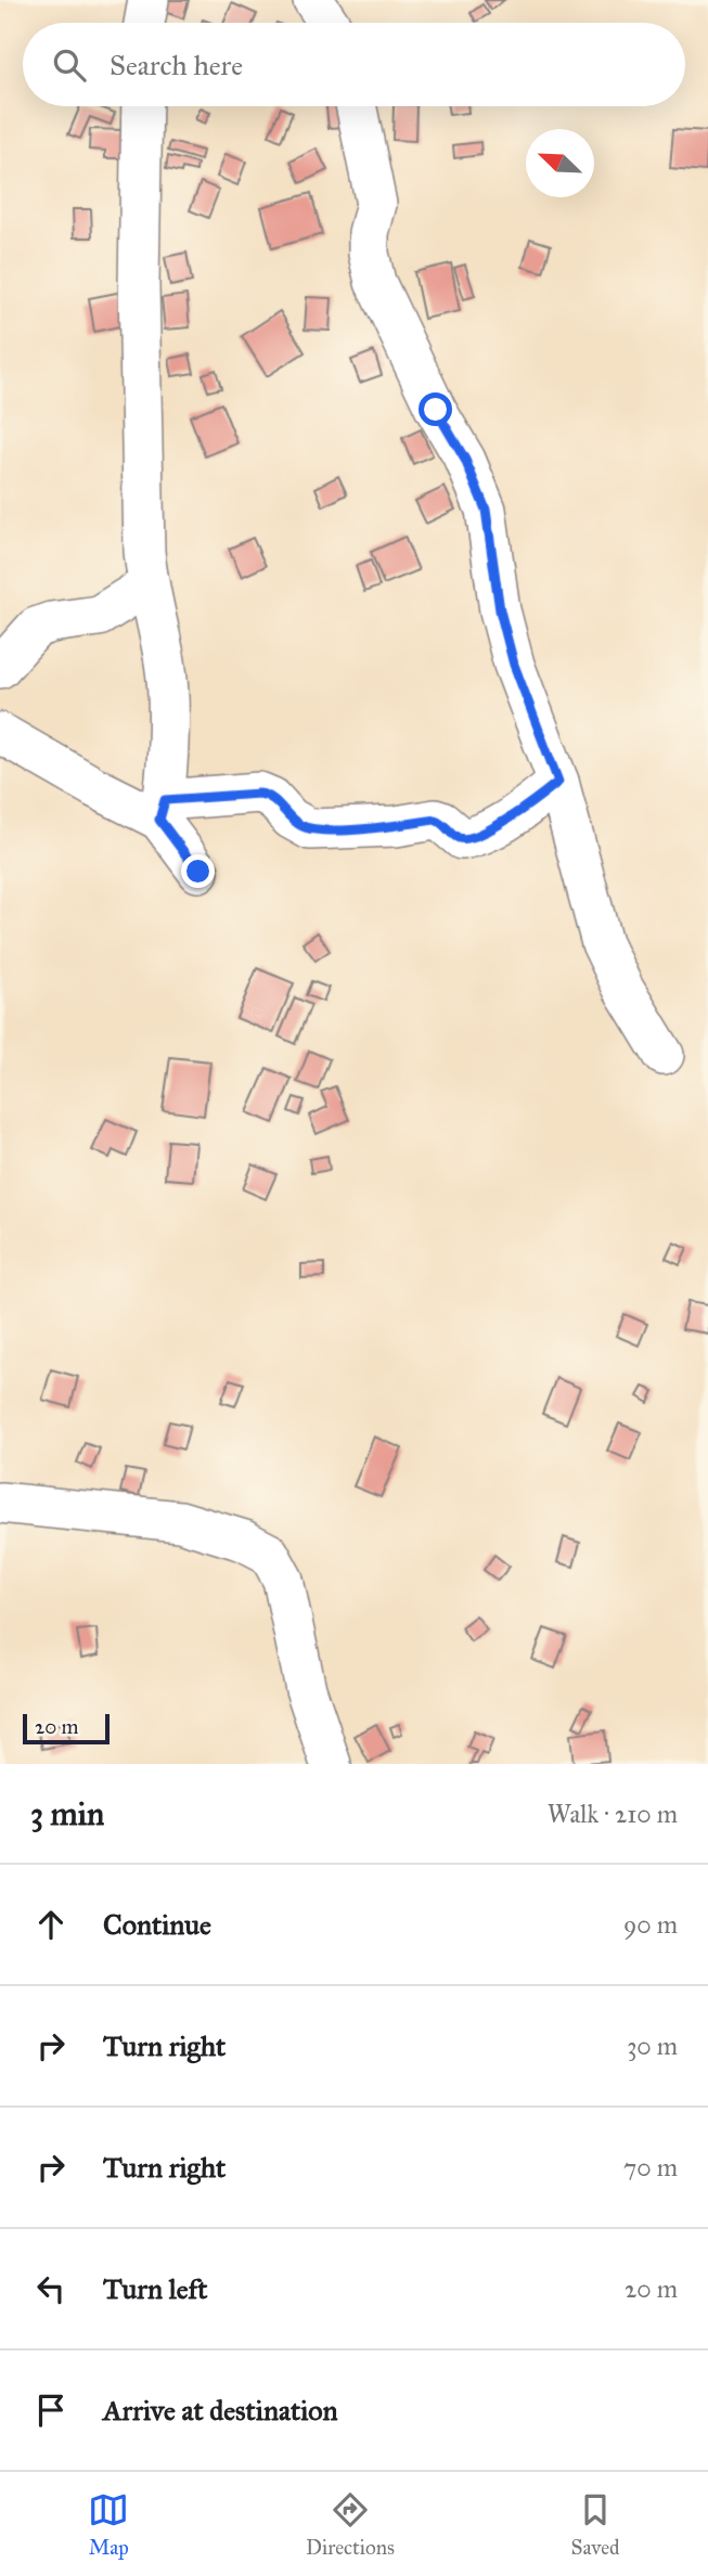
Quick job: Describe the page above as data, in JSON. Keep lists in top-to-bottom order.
{
  "scale_bar": "20 m",
  "north": "top left",
  "page": {
    "search": "Search here",
    "scale": "20 m",
    "heading": ["3 min", "Walk · 210 m"],
    "list": [
      ["Continue", "90 m"],
      ["Turn right", "30 m"],
      ["Turn right", "70 m"],
      ["Turn left", "20 m"],
      "Arrive at destination"
    ],
    "nav": ["Map", "Directions", "Saved"]
  }
}
